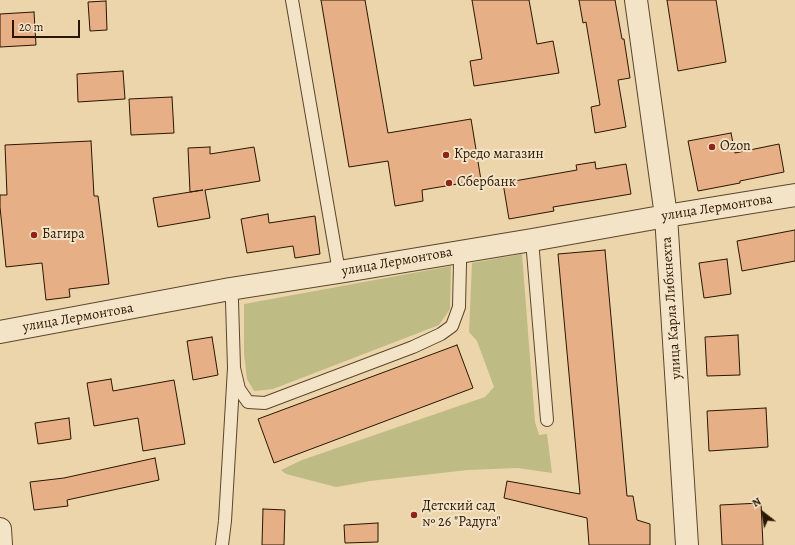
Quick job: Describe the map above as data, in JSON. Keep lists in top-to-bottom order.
{
  "streets": {
    "street": ["улица Лермонтова", "улица Карла Либкнехта"]
  },
  "crossings": [
    ["улица Лермонтова", "улица Карла Либкнехта"]
  ],
  "places": [
    "Ozon",
    "Кредо магазин",
    "Сбербанк",
    "Багира",
    "Детский сад № 26 \"Радуга\""
  ],
  "scale_bar": "20 m",
  "north": "top left"
}
